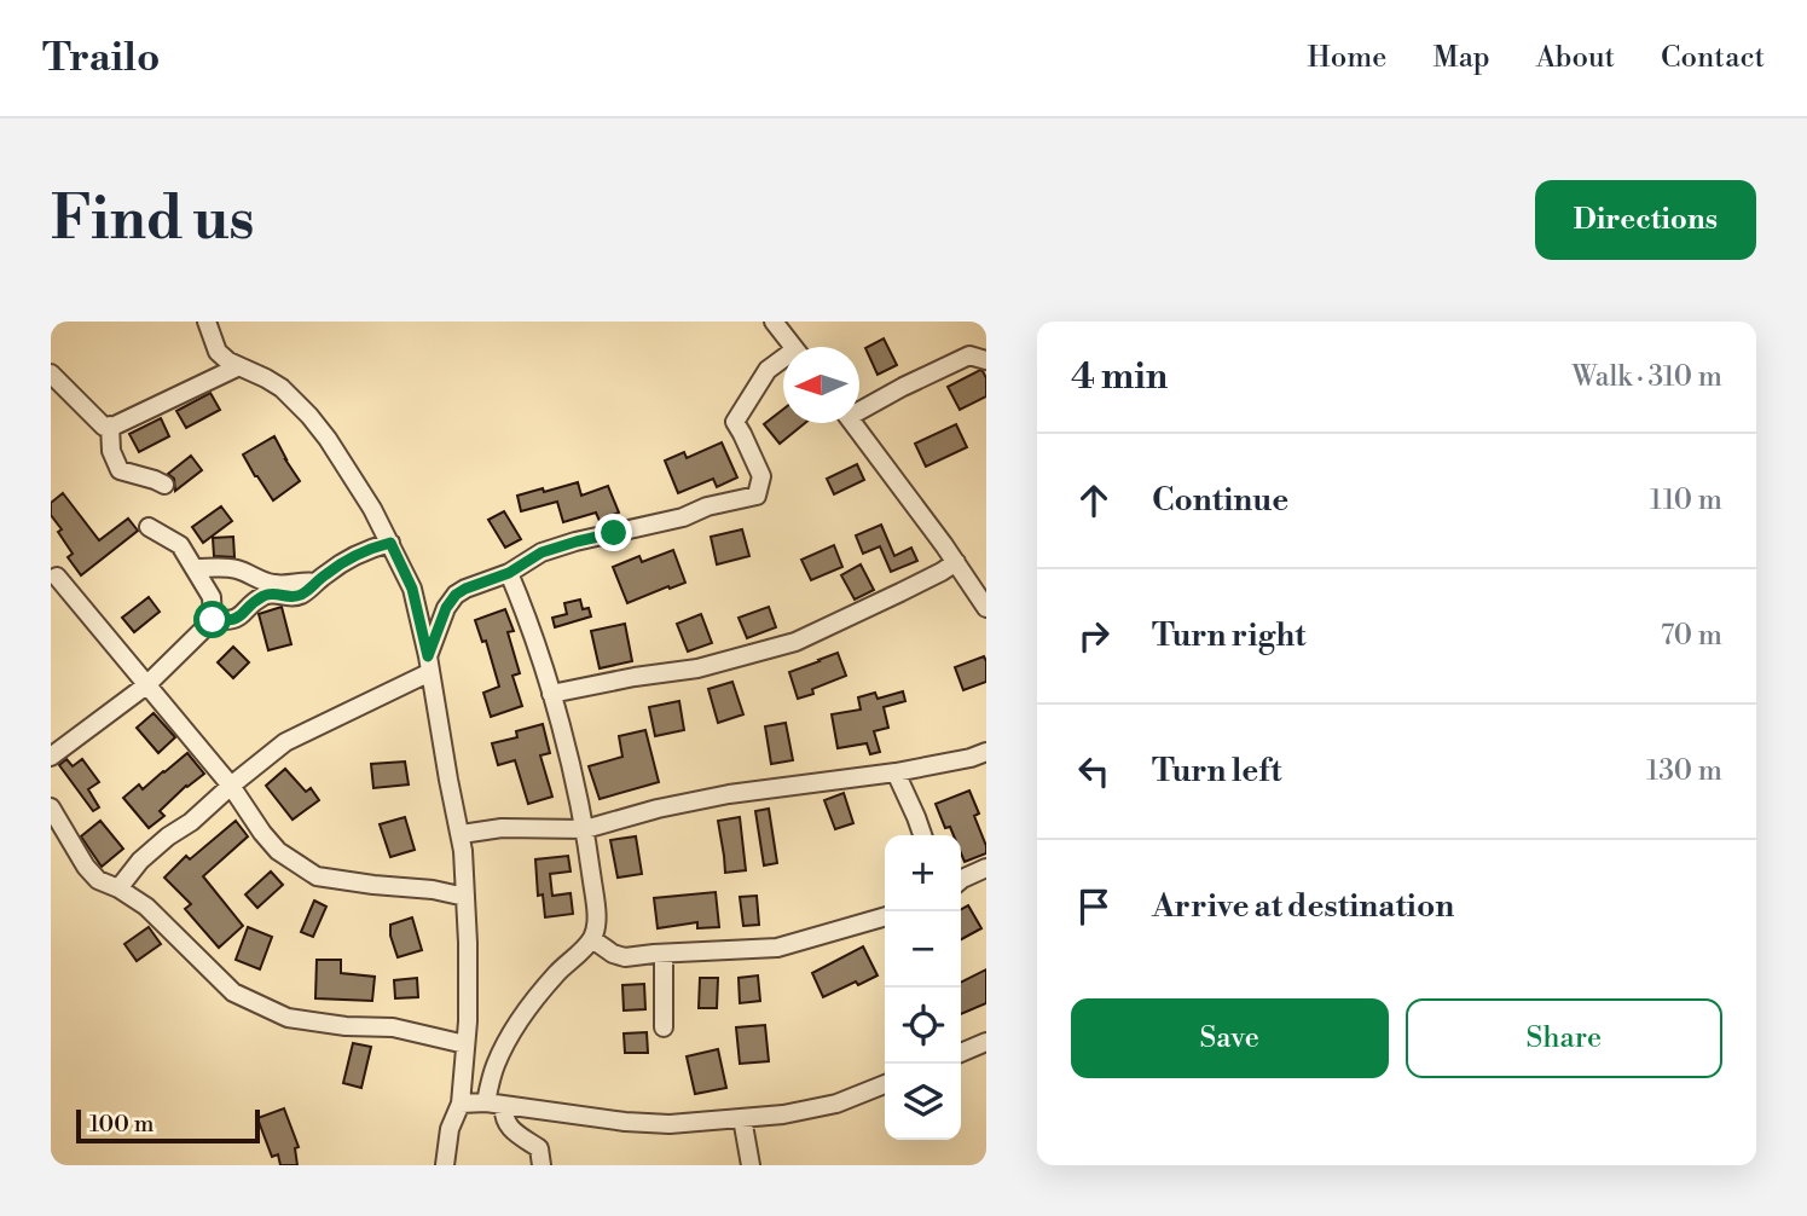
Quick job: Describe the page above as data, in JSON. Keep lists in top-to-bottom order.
{
  "scale_bar": "100 m",
  "north": "left",
  "page": {
    "header": "Trailo",
    "nav": [
      "Home",
      "Map",
      "About",
      "Contact"
    ],
    "buttons": [
      "Directions",
      ["Save", "Share"]
    ],
    "title": "Find us",
    "heading": ["4 min", "Walk · 310 m"],
    "list": [
      ["Continue", "110 m"],
      ["Turn right", "70 m"],
      ["Turn left", "130 m"],
      "Arrive at destination"
    ],
    "map_buttons": ["+", "−"],
    "scale": "100 m"
  }
}
